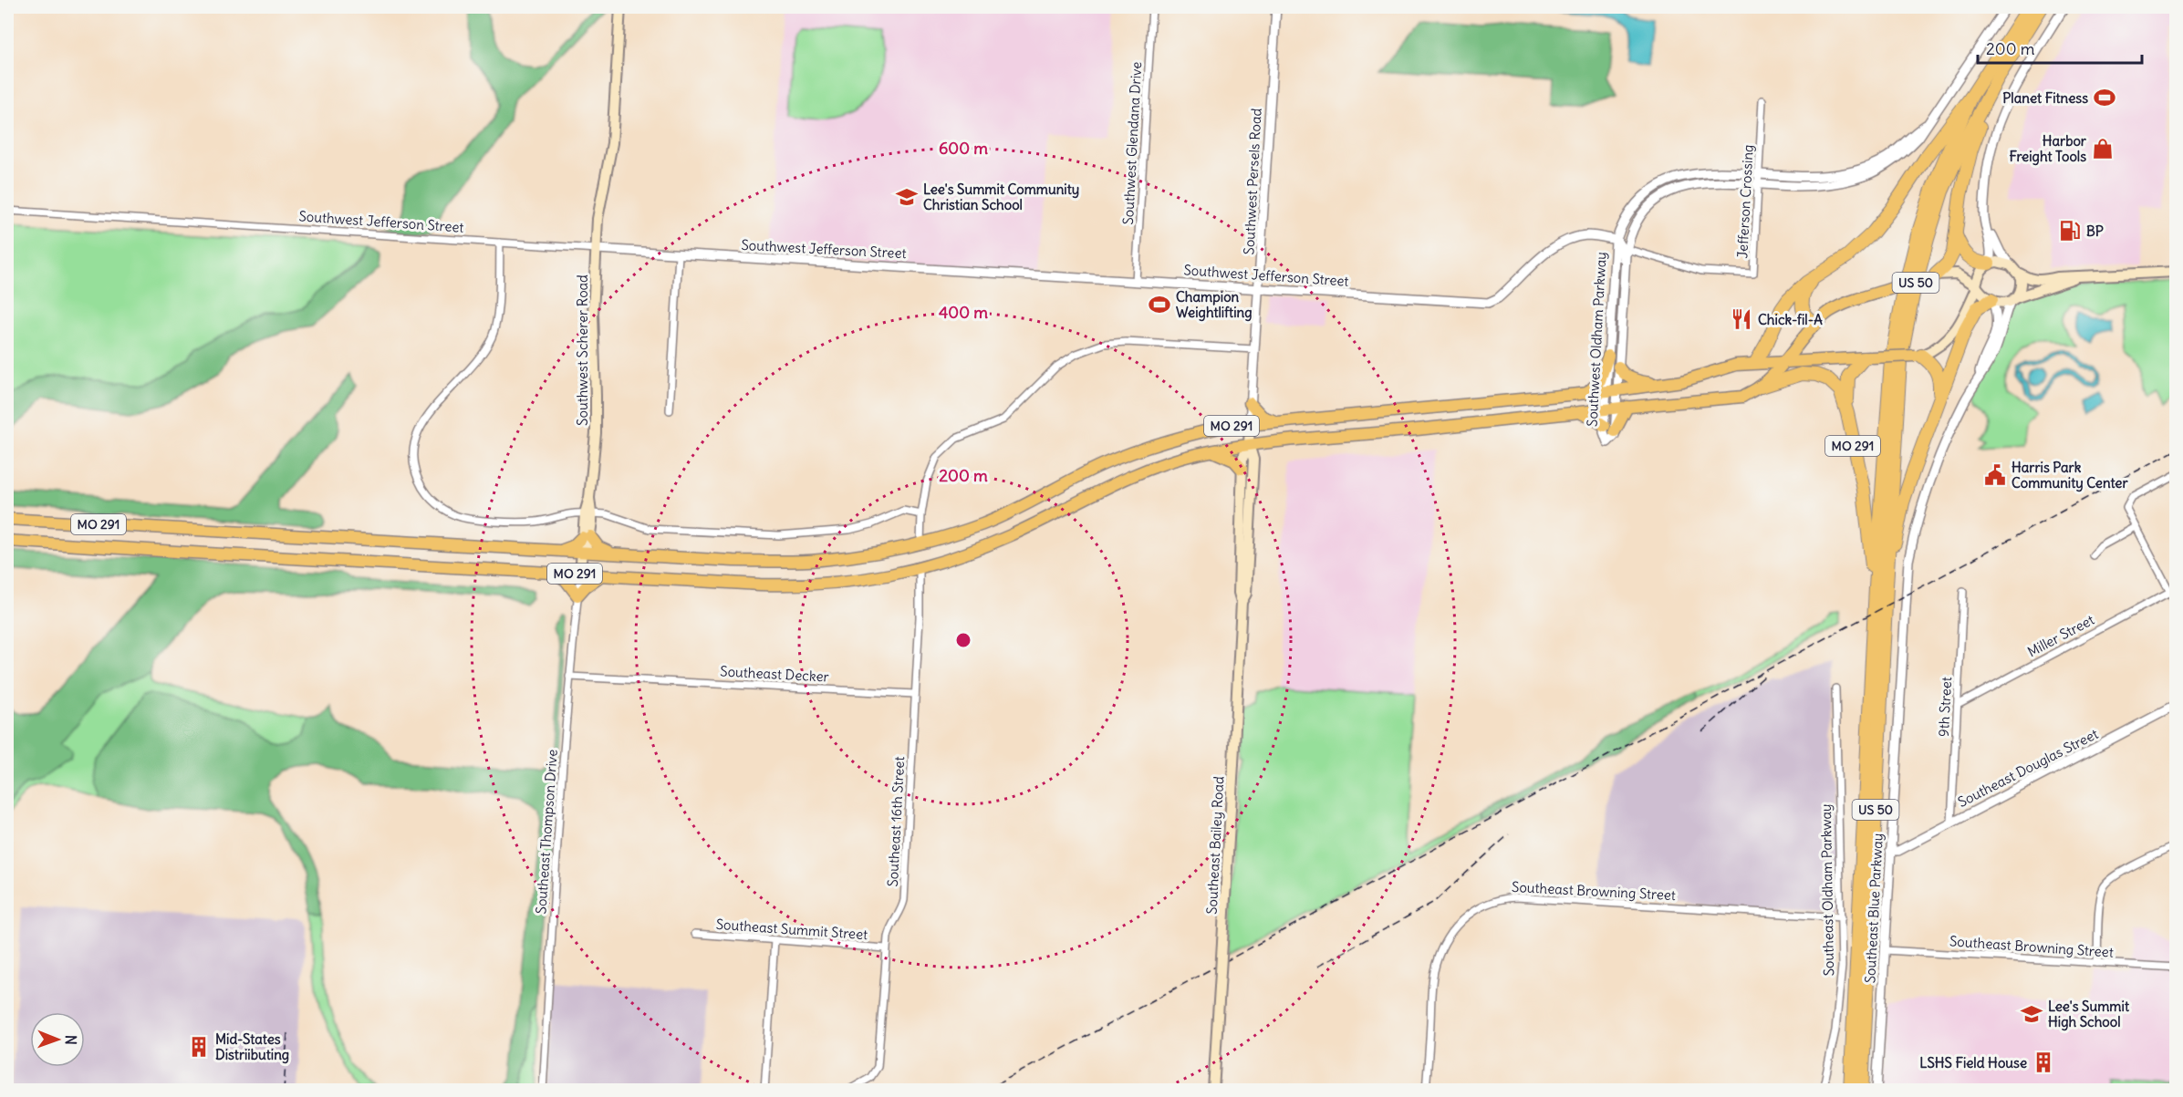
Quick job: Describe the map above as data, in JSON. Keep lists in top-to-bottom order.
{
  "streets": {
    "highway": ["US 50", "MO 291"],
    "main road": ["Southwest Scherer Road", "Southeast Bailey Road"],
    "street": [
      "Southwest Glendana Drive",
      "Southwest Persels Road",
      "Jefferson Crossing",
      "Southwest Jefferson Street",
      "Southwest Oldham Parkway",
      "Miller Street",
      "Southeast Decker",
      "9th Street",
      "Southeast Douglas Street",
      "Southeast 16th Street",
      "Southeast Thompson Drive",
      "Southeast Oldham Parkway",
      "Southeast Browning Street",
      "Southeast Blue Parkway",
      "Southeast Summit Street"
    ]
  },
  "crossings": [
    ["Southwest Glendana Drive", "Southwest Jefferson Street"],
    ["Southwest Persels Road", "Southwest Jefferson Street"],
    ["Southwest Persels Road", "MO 291"],
    ["Southwest Persels Road", "Southeast Bailey Road"],
    ["Jefferson Crossing", "Southwest Oldham Parkway"],
    ["Southwest Jefferson Street", "Southwest Oldham Parkway"],
    ["Southwest Jefferson Street", "Southwest Scherer Road"],
    ["US 50", "MO 291"],
    ["Southwest Oldham Parkway", "MO 291"],
    ["Southwest Scherer Road", "MO 291"],
    ["Southwest Scherer Road", "Southeast Thompson Drive"],
    ["MO 291", "Southeast 16th Street"],
    ["MO 291", "Southeast Thompson Drive"],
    ["MO 291", "Southeast Bailey Road"],
    ["Miller Street", "9th Street"],
    ["Southeast Decker", "Southeast 16th Street"],
    ["Southeast Decker", "Southeast Thompson Drive"],
    ["9th Street", "Southeast Douglas Street"],
    ["Southeast Douglas Street", "Southeast Blue Parkway"],
    ["Southeast 16th Street", "Southeast Summit Street"],
    ["Southeast Oldham Parkway", "Southeast Browning Street"],
    ["Southeast Browning Street", "Southeast Blue Parkway"]
  ],
  "places": {
    "sports": ["Planet Fitness", "Champion Weightlifting"],
    "shop": ["Harbor Freight Tools"],
    "school or university": ["Lee's Summit Community Christian School", "Lee's Summit High School"],
    "fuel station": ["BP"],
    "restaurant": ["Chick-fil-A"],
    "public building": ["Harris Park Community Center"],
    "building": ["Mid-States Distriibuting", "LSHS Field House"]
  },
  "scale_bar": "200 m",
  "north": "right",
  "rings": ["600 m", "400 m", "200 m"]
}
